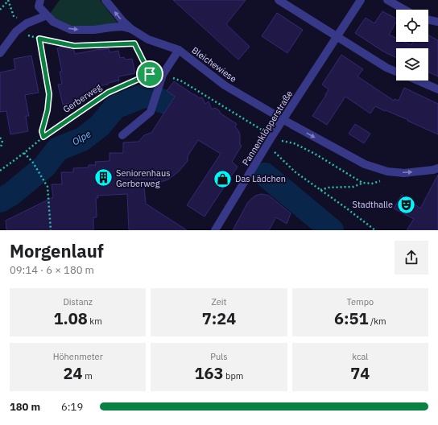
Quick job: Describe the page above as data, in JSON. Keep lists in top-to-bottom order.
{
  "streets": {
    "street": ["Bleichewiese", "Pannenklöpperstraße"],
    "path": ["Gerberweg"]
  },
  "crossings": [
    ["Bleichewiese", "Pannenklöpperstraße"]
  ],
  "water": ["Olpe"],
  "places": {
    "building": ["Seniorenhaus Gerberweg"],
    "shop": ["Das Lädchen"],
    "theatre": ["Stadthalle"]
  },
  "page": {
    "heading": ["Morgenlauf", "09:14 · 6 × 180 m"],
    "stats": [
      ["Distanz", "1.08 km"],
      ["Zeit", "7:24"],
      ["Tempo", "6:51 /km"],
      ["Höhenmeter", "24 m"],
      ["Puls", "163 bpm"],
      ["kcal", "74"]
    ],
    "list": [
      {
        "name": "180 m",
        "note": "6:19"
      }
    ]
  }
}
